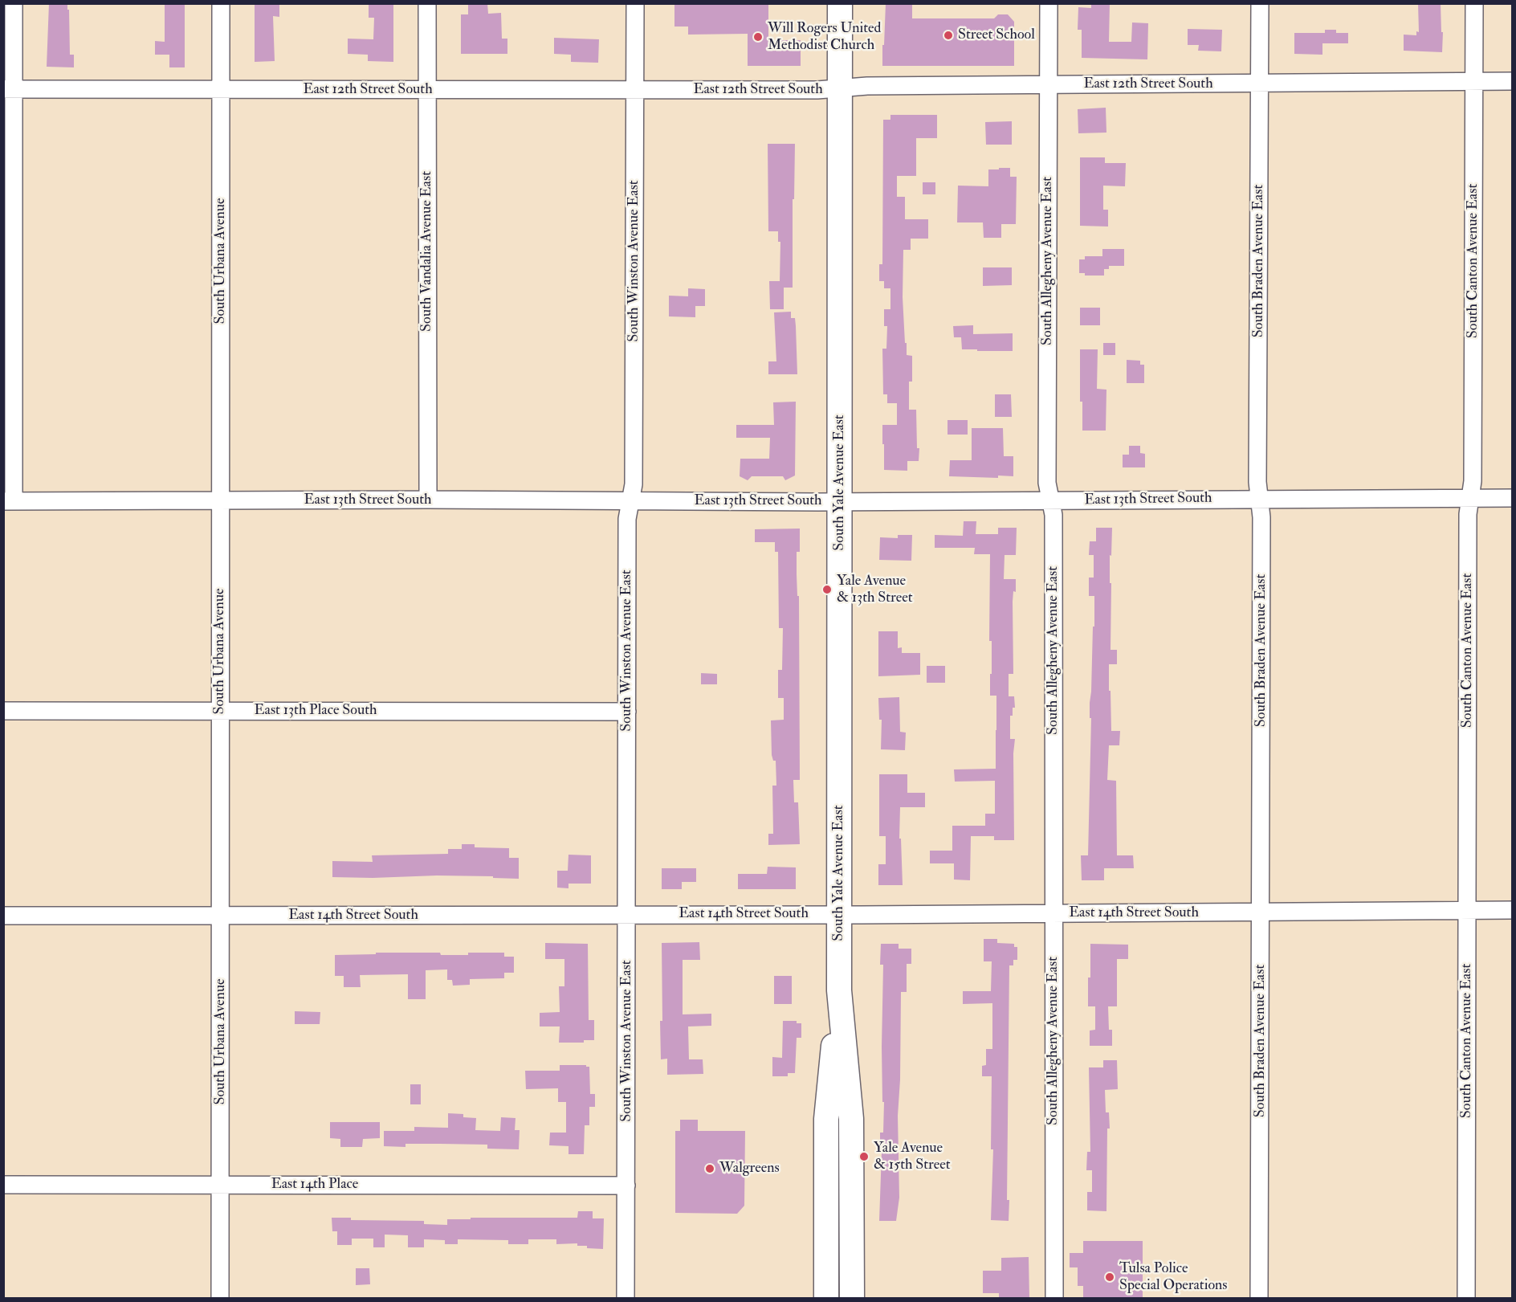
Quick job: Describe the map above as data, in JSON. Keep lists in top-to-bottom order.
{
  "streets": {
    "main road": ["South Yale Avenue East"],
    "street": [
      "East 12th Street South",
      "South Vandalia Avenue East",
      "South Urbana Avenue",
      "South Winston Avenue East",
      "South Allegheny Avenue East",
      "South Braden Avenue East",
      "South Canton Avenue East",
      "East 13th Street South",
      "East 13th Place South",
      "East 14th Street South",
      "East 14th Place"
    ]
  },
  "crossings": [
    ["East 12th Street South", "South Vandalia Avenue East"],
    ["East 12th Street South", "South Urbana Avenue"],
    ["East 12th Street South", "South Winston Avenue East"],
    ["East 12th Street South", "South Allegheny Avenue East"],
    ["East 12th Street South", "South Braden Avenue East"],
    ["East 12th Street South", "South Canton Avenue East"],
    ["East 12th Street South", "South Yale Avenue East"],
    ["South Vandalia Avenue East", "East 13th Street South"],
    ["South Urbana Avenue", "East 13th Street South"],
    ["South Urbana Avenue", "East 13th Place South"],
    ["South Urbana Avenue", "East 14th Street South"],
    ["South Urbana Avenue", "East 14th Place"],
    ["South Winston Avenue East", "East 13th Street South"],
    ["South Winston Avenue East", "East 13th Place South"],
    ["South Winston Avenue East", "East 14th Street South"],
    ["South Winston Avenue East", "East 14th Place"],
    ["South Allegheny Avenue East", "East 13th Street South"],
    ["South Allegheny Avenue East", "East 14th Street South"],
    ["South Braden Avenue East", "East 13th Street South"],
    ["South Braden Avenue East", "East 14th Street South"],
    ["South Canton Avenue East", "East 13th Street South"],
    ["South Canton Avenue East", "East 14th Street South"],
    ["South Yale Avenue East", "East 13th Street South"],
    ["South Yale Avenue East", "East 14th Street South"]
  ],
  "places": [
    "Street School",
    "Will Rogers United Methodist Church",
    "Yale Avenue & 13th Street",
    "Yale Avenue & 15th Street",
    "Walgreens",
    "Tulsa Police Special Operations"
  ]
}
